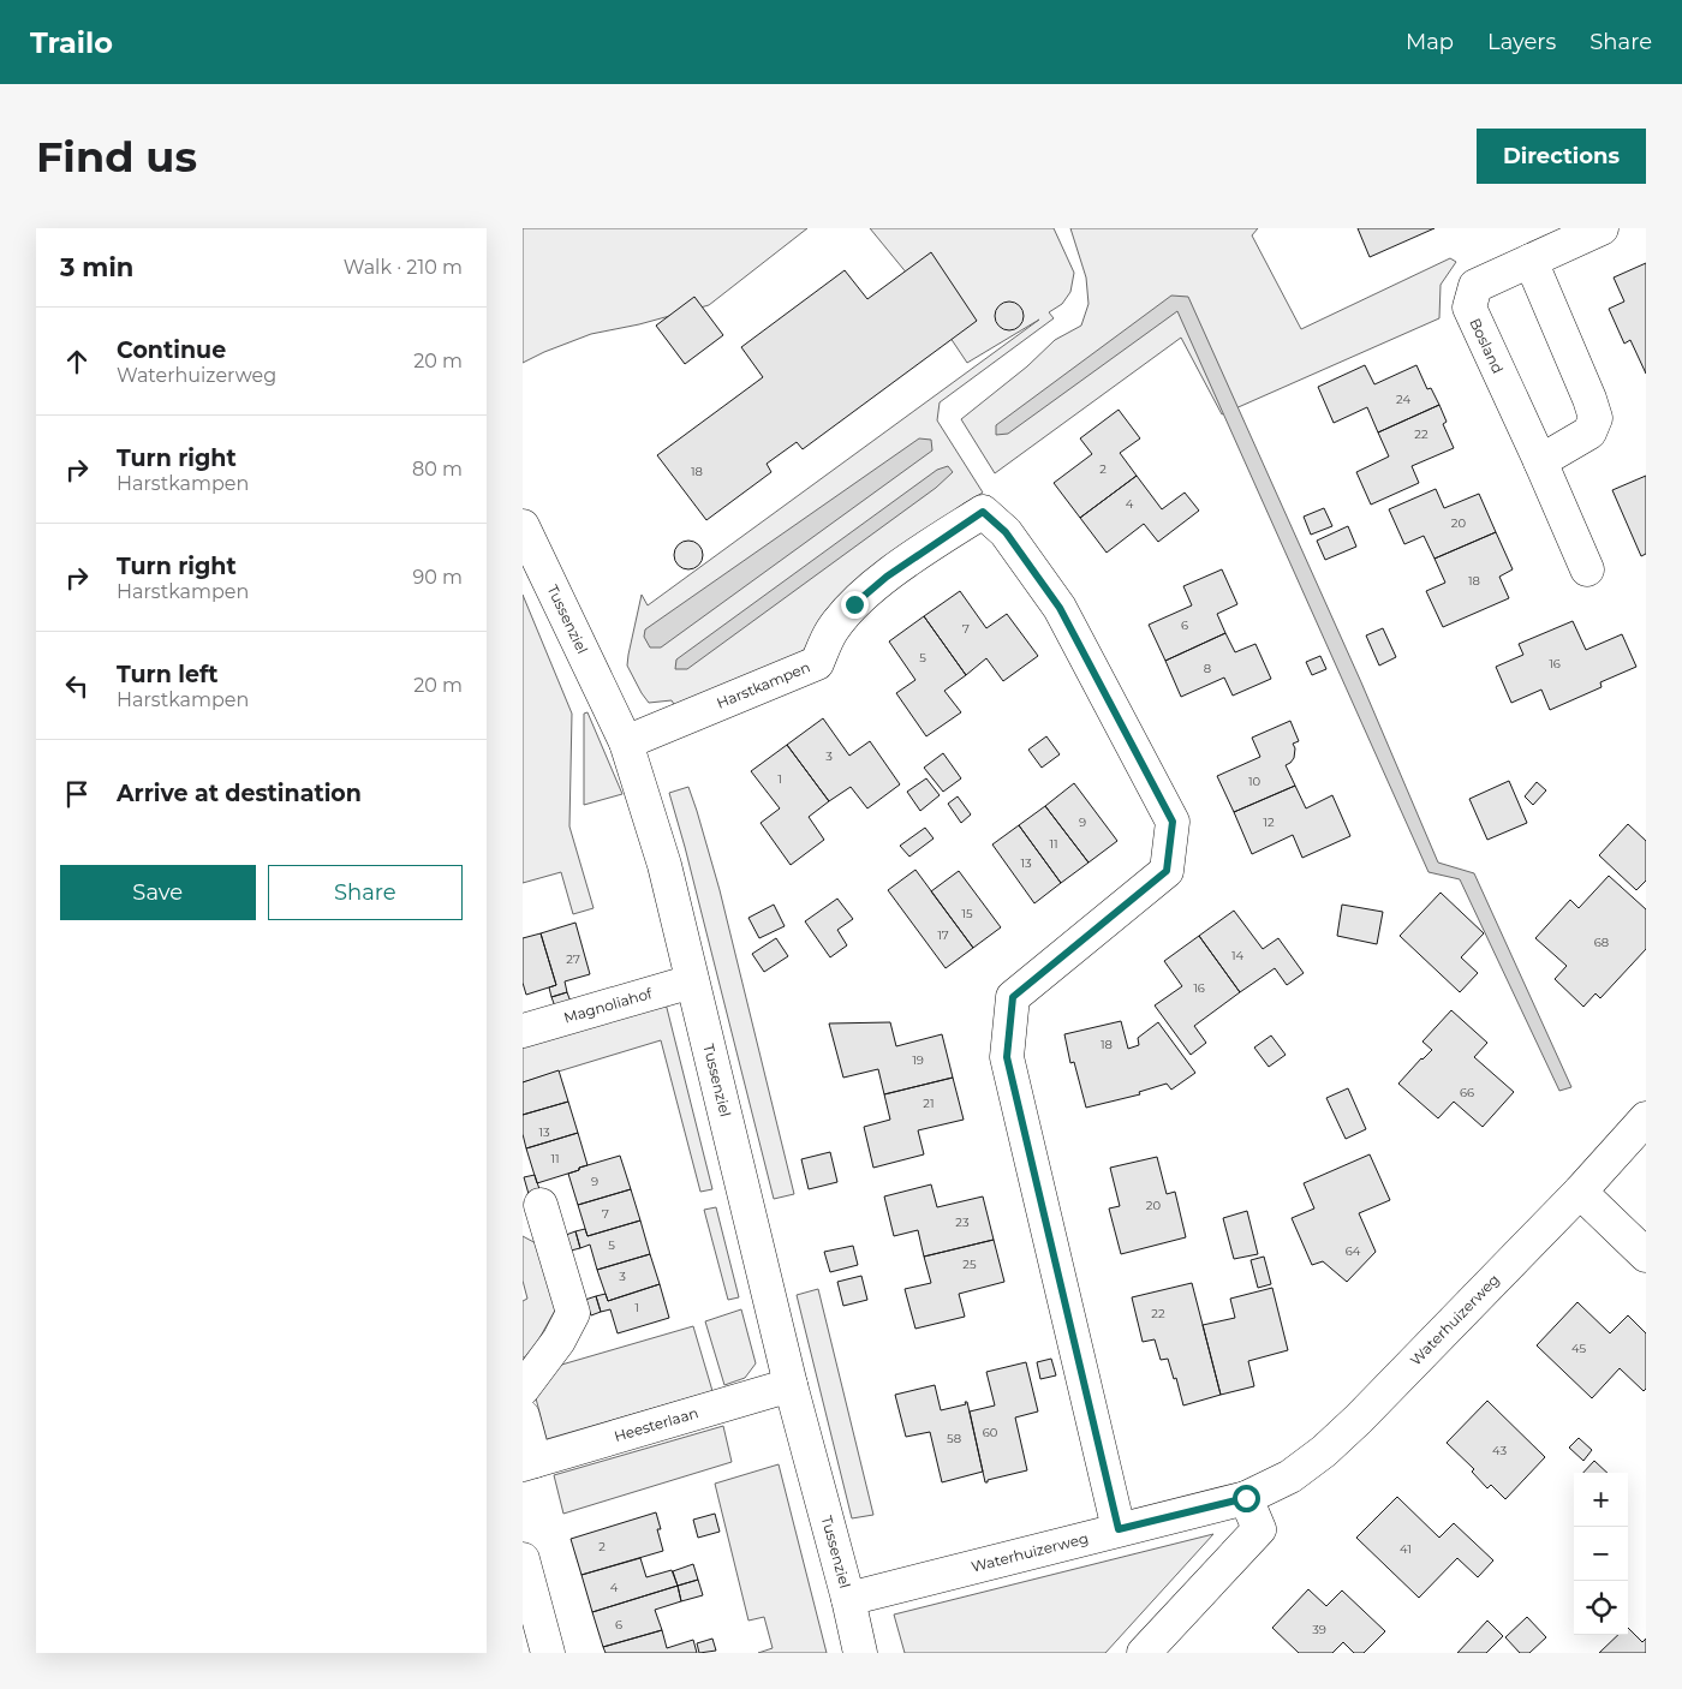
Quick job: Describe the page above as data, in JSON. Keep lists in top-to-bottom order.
{
  "streets": {
    "street": [
      "Bosland",
      "Tussenziel",
      "Harstkampen",
      "Magnoliahof",
      "Waterhuizerweg",
      "Heesterlaan"
    ]
  },
  "crossings": [
    ["Tussenziel", "Harstkampen"],
    ["Tussenziel", "Magnoliahof"],
    ["Tussenziel", "Waterhuizerweg"],
    ["Tussenziel", "Heesterlaan"],
    ["Harstkampen", "Waterhuizerweg"]
  ],
  "house_numbers": [
    "24",
    "22",
    "2",
    "18",
    "4",
    "20",
    "18",
    "6",
    "7",
    "5",
    "16",
    "8",
    "3",
    "1",
    "10",
    "9",
    "12",
    "11",
    "13",
    "15",
    "17",
    "68",
    "14",
    "27",
    "16",
    "18",
    "19",
    "66",
    "21",
    "13",
    "11",
    "9",
    "20",
    "7",
    "23",
    "5",
    "64",
    "25",
    "3",
    "1",
    "22",
    "45",
    "60",
    "58",
    "43",
    "2",
    "41",
    "4",
    "6",
    "39"
  ],
  "page": {
    "header": "Trailo",
    "nav": ["Map", "Layers", "Share"],
    "buttons": [
      "Directions",
      ["Save", "Share"]
    ],
    "title": "Find us",
    "heading": ["3 min", "Walk · 210 m"],
    "list": [
      ["Continue", "Waterhuizerweg", "20 m"],
      ["Turn right", "Harstkampen", "80 m"],
      ["Turn right", "Harstkampen", "90 m"],
      ["Turn left", "Harstkampen", "20 m"],
      "Arrive at destination"
    ],
    "map_buttons": ["+", "−"]
  }
}
